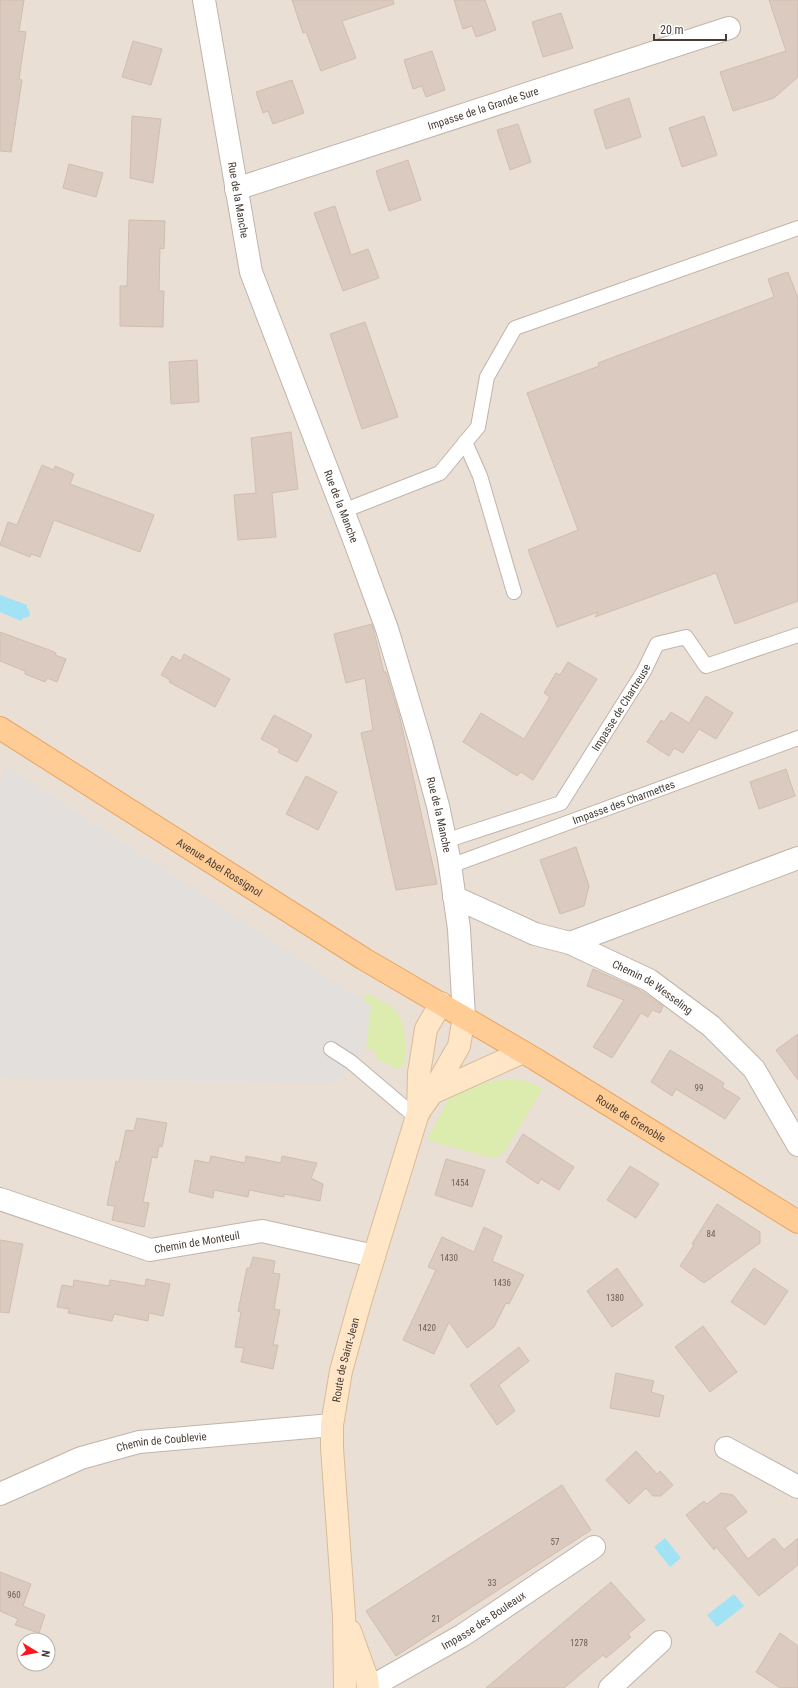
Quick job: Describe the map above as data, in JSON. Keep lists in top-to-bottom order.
{
  "streets": {
    "main road": ["Avenue Abel Rossignol", "Route de Grenoble", "Route de Saint-Jean"],
    "street": [
      "Impasse de la Grande Sure",
      "Rue de la Manche",
      "Chemin de Wesseling",
      "Chemin de Monteuil",
      "Chemin de Coublevie",
      "Impasse des Bouleaux"
    ],
    "lane": ["Impasse de Chartreuse", "Impasse des Charmettes"]
  },
  "crossings": [
    ["Impasse de la Grande Sure", "Rue de la Manche"],
    ["Rue de la Manche", "Impasse de Chartreuse"],
    ["Rue de la Manche", "Impasse des Charmettes"],
    ["Rue de la Manche", "Avenue Abel Rossignol"],
    ["Rue de la Manche", "Chemin de Wesseling"],
    ["Rue de la Manche", "Route de Grenoble"],
    ["Rue de la Manche", "Route de Saint-Jean"],
    ["Avenue Abel Rossignol", "Route de Grenoble"],
    ["Avenue Abel Rossignol", "Route de Saint-Jean"],
    ["Route de Grenoble", "Route de Saint-Jean"],
    ["Chemin de Monteuil", "Route de Saint-Jean"],
    ["Route de Saint-Jean", "Chemin de Coublevie"],
    ["Route de Saint-Jean", "Impasse des Bouleaux"]
  ],
  "house_numbers": [
    "99",
    "1454",
    "84",
    "1430",
    "1436",
    "1380",
    "1420",
    "57",
    "33",
    "960",
    "21",
    "1278"
  ],
  "scale_bar": "20 m",
  "north": "right"
}
